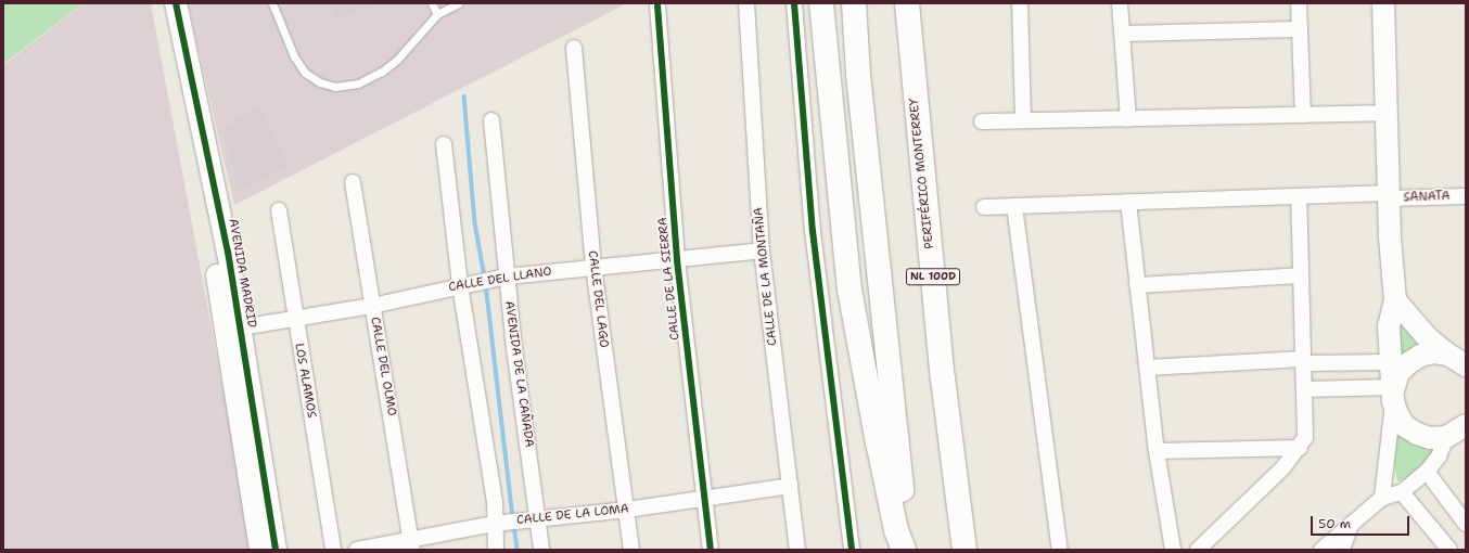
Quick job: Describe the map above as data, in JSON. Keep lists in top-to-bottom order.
{
  "streets": {
    "highway": ["PERIFÉRICO MONTERREY", "NL 100D"],
    "street": [
      "SANATA",
      "AVENIDA MADRID",
      "CALLE DE LA MONTAÑA",
      "CALLE DE LA SIERRA",
      "CALLE DEL LLANO",
      "CALLE DEL LAGO",
      "CALLE DEL OLMO",
      "AVENIDA DE LA CAÑADA",
      "LOS ALAMOS",
      "CALLE DE LA LOMA"
    ]
  },
  "crossings": [
    ["AVENIDA MADRID", "CALLE DEL LLANO"],
    ["CALLE DE LA MONTAÑA", "CALLE DEL LLANO"],
    ["CALLE DE LA MONTAÑA", "CALLE DE LA LOMA"],
    ["CALLE DE LA SIERRA", "CALLE DEL LLANO"],
    ["CALLE DE LA SIERRA", "CALLE DE LA LOMA"],
    ["CALLE DEL LLANO", "CALLE DEL LAGO"],
    ["CALLE DEL LLANO", "CALLE DEL OLMO"],
    ["CALLE DEL LLANO", "AVENIDA DE LA CAÑADA"],
    ["CALLE DEL LLANO", "LOS ALAMOS"],
    ["CALLE DEL LAGO", "CALLE DE LA LOMA"],
    ["CALLE DEL OLMO", "CALLE DE LA LOMA"],
    ["AVENIDA DE LA CAÑADA", "CALLE DE LA LOMA"]
  ],
  "scale_bar": "50 m"
}
